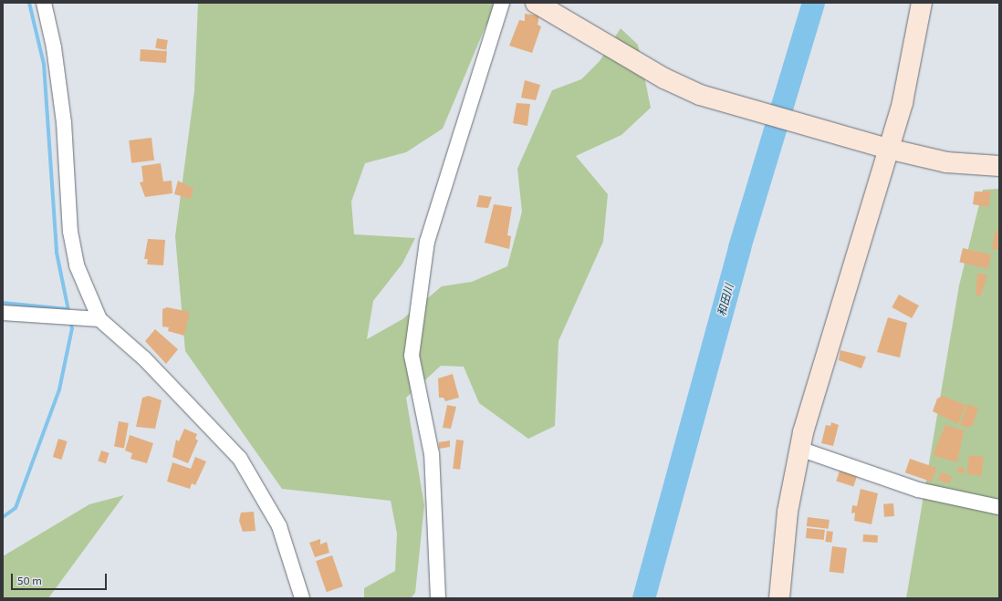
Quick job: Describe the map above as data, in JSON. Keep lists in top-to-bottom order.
{
  "water": ["和田川"],
  "scale_bar": "50 m"
}
